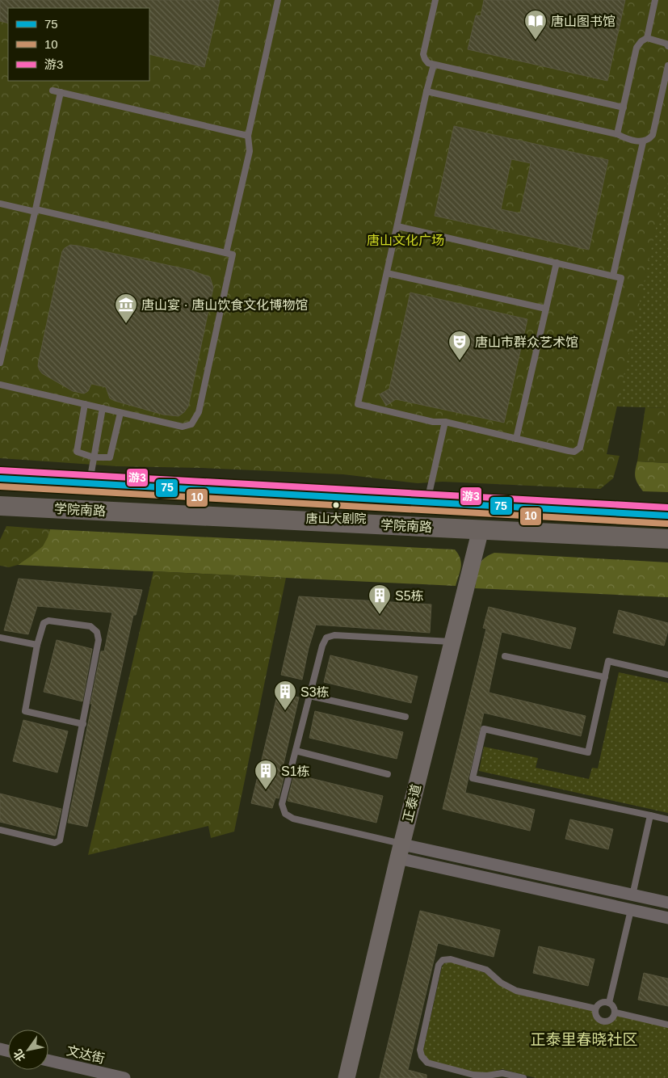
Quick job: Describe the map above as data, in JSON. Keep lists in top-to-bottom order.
{
  "streets": {
    "main road": ["学院南路"],
    "street": ["正泰道", "文达街"]
  },
  "crossings": [
    ["学院南路", "正泰道"]
  ],
  "districts": ["正泰里春晓社区"],
  "parks": ["唐山文化广场"],
  "places": {
    "library": ["唐山图书馆"],
    "museum": ["唐山宴 · 唐山饮食文化博物馆"],
    "theatre": ["唐山市群众艺术馆"],
    "other": ["唐山大剧院"],
    "building": ["S5栋", "S3栋", "S1栋"]
  },
  "lines": ["transit line 游3", "transit line 75", "transit line 10"],
  "legend": ["75", "10", "游3"],
  "north": "bottom left"
}
